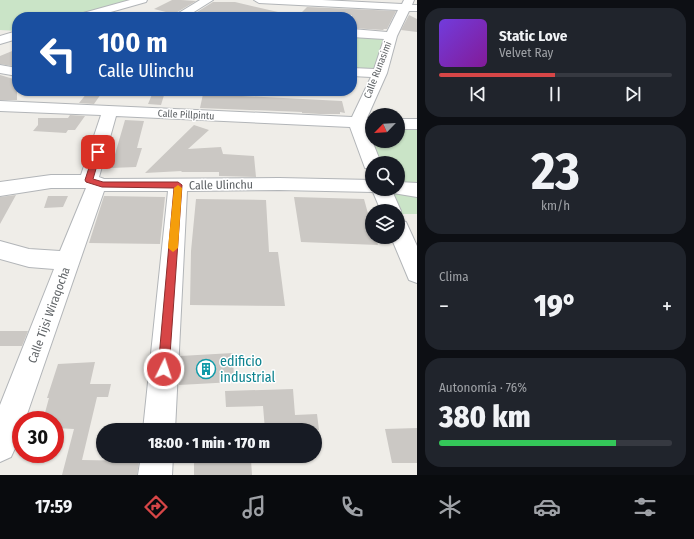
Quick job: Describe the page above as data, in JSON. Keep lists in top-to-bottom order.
{
  "streets": {
    "street": [
      "Calle Runasimi",
      "Calle Pillpintu",
      "Calle Ulinchu",
      "Calle Tijsi Wiraqocha"
    ]
  },
  "crossings": [
    ["Calle Runasimi", "Calle Pillpintu"],
    ["Calle Pillpintu", "Calle Tijsi Wiraqocha"],
    ["Calle Ulinchu", "Calle Tijsi Wiraqocha"]
  ],
  "places": {
    "building": ["edificio industrial"]
  },
  "north": "bottom left",
  "page": {
    "turn": ["100 m", "Calle Ulinchu"],
    "song": ["Static Love", "Velvet Ray"],
    "tile": [
      ["23", "km/h"],
      "Clima",
      ["Autonomía · 76%", "380 km"]
    ],
    "heat": ["−", "19°", "+"],
    "limit": "30",
    "trip": "18:00 · 1 min · 170 m",
    "tabs": "17:59"
  }
}
